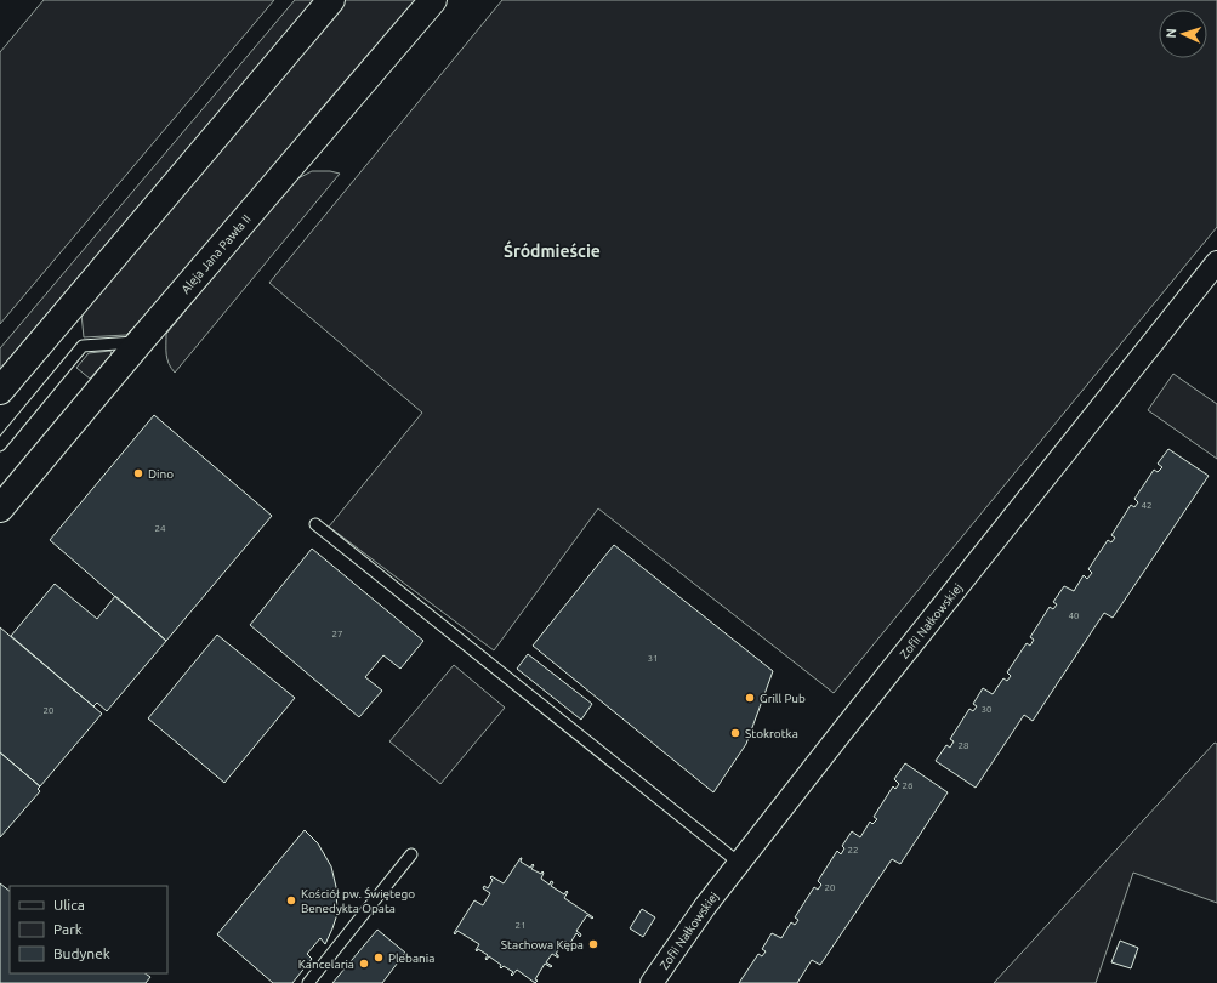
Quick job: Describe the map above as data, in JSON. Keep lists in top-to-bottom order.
{
  "streets": {
    "street": ["Aleja Jana Pawła II", "Zofii Nałkowskiej"]
  },
  "districts": ["Śródmieście"],
  "places": [
    "Dino",
    "Grill Pub",
    "Stokrotka",
    "Kościół pw. Świętego Benedykta Opata",
    "Stachowa Kępa",
    "Plebania",
    "Kancelaria"
  ],
  "house_numbers": [
    "42",
    "24",
    "40",
    "27",
    "31",
    "30",
    "20",
    "28",
    "26",
    "22",
    "20",
    "21"
  ],
  "legend": ["Ulica", "Park", "Budynek"],
  "north": "left"
}
